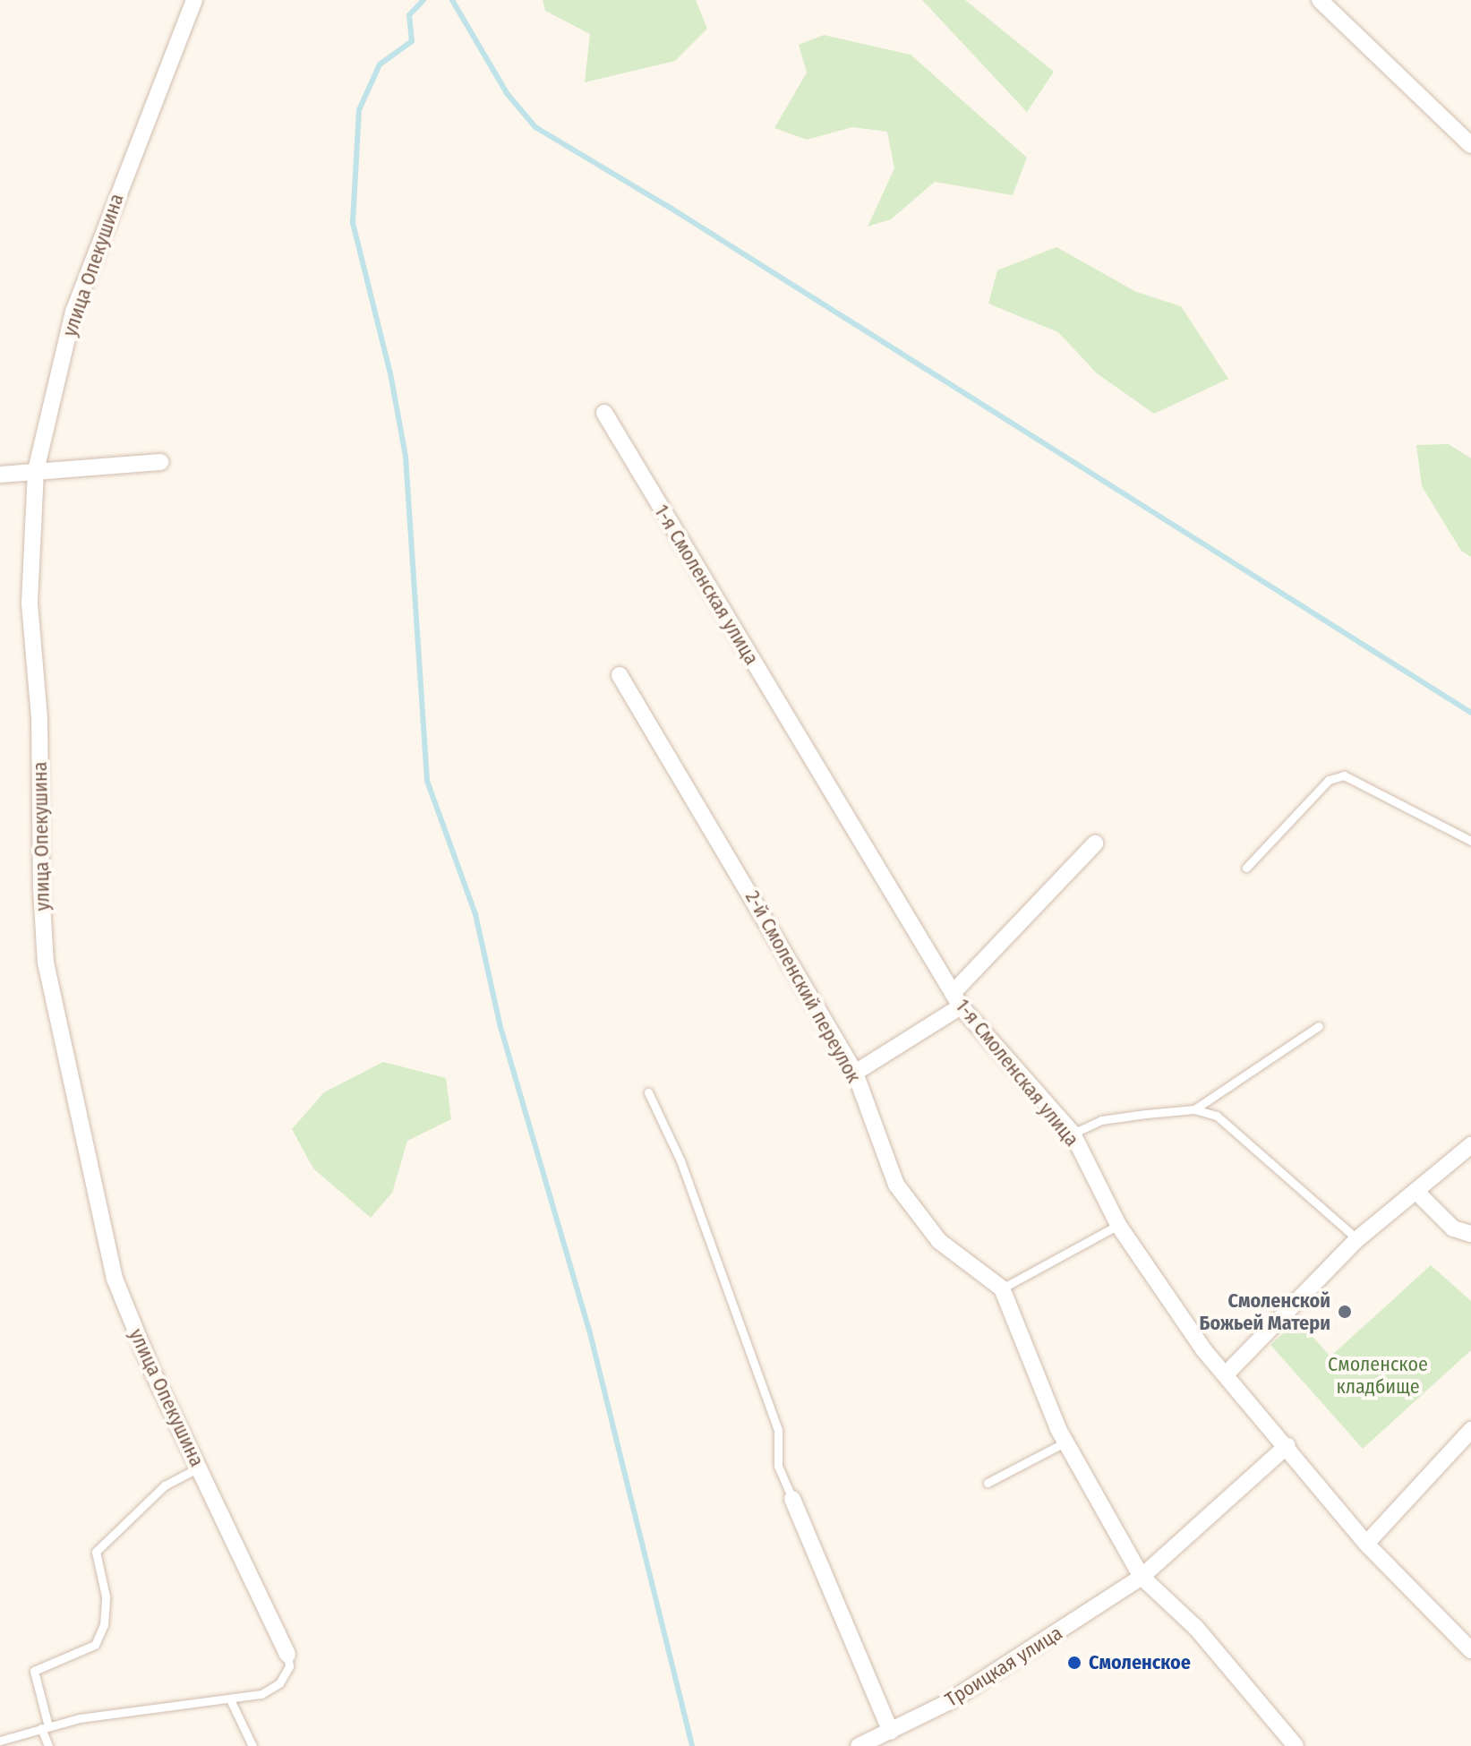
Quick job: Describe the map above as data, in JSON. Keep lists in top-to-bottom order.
{
  "streets": {
    "street": [
      "улица Опекушина",
      "1-я Смоленская улица",
      "2-й Смоленский переулок",
      "Троицкая улица"
    ]
  },
  "crossings": [
    ["1-я Смоленская улица", "Троицкая улица"]
  ],
  "parks": ["Смоленское кладбище"],
  "places": ["Смоленской Божьей Матери", "Смоленское"]
}
